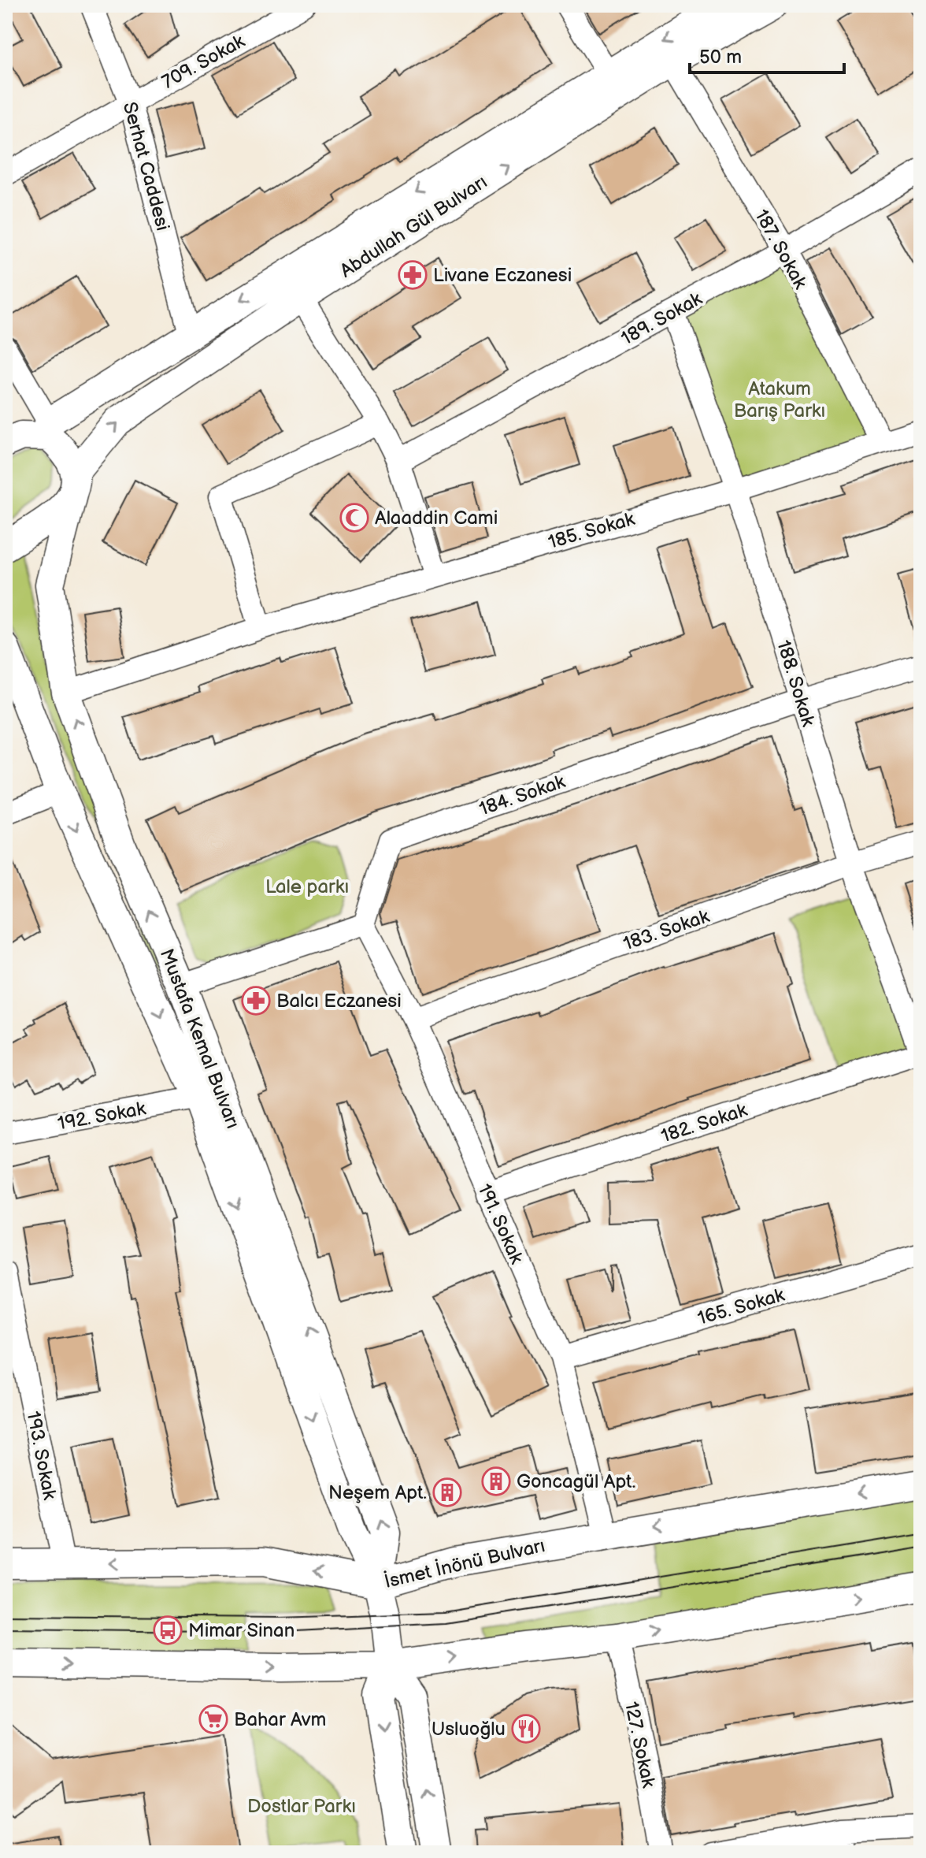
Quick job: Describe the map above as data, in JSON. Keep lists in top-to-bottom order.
{
  "streets": {
    "main road": ["Abdullah Gül Bulvarı", "Mustafa Kemal Bulvarı", "İsmet İnönü Bulvarı"],
    "street": [
      "709. Sokak",
      "Serhat Caddesi",
      "187. Sokak",
      "189. Sokak",
      "185. Sokak",
      "188. Sokak",
      "184. Sokak",
      "183. Sokak",
      "192. Sokak",
      "182. Sokak",
      "191. Sokak",
      "165. Sokak",
      "193. Sokak",
      "127. Sokak"
    ]
  },
  "crossings": [
    ["709. Sokak", "Serhat Caddesi"],
    ["Serhat Caddesi", "Abdullah Gül Bulvarı"],
    ["Abdullah Gül Bulvarı", "187. Sokak"],
    ["Abdullah Gül Bulvarı", "Mustafa Kemal Bulvarı"],
    ["187. Sokak", "189. Sokak"],
    ["187. Sokak", "185. Sokak"],
    ["189. Sokak", "188. Sokak"],
    ["185. Sokak", "188. Sokak"],
    ["185. Sokak", "Mustafa Kemal Bulvarı"],
    ["188. Sokak", "184. Sokak"],
    ["188. Sokak", "183. Sokak"],
    ["188. Sokak", "182. Sokak"],
    ["184. Sokak", "191. Sokak"],
    ["183. Sokak", "191. Sokak"],
    ["Mustafa Kemal Bulvarı", "192. Sokak"],
    ["Mustafa Kemal Bulvarı", "İsmet İnönü Bulvarı"],
    ["182. Sokak", "191. Sokak"],
    ["191. Sokak", "165. Sokak"],
    ["191. Sokak", "İsmet İnönü Bulvarı"],
    ["193. Sokak", "İsmet İnönü Bulvarı"]
  ],
  "parks": ["Atakum Barış Parkı", "Lale parkı", "Dostlar Parkı"],
  "places": {
    "pharmacy": ["Livane Eczanesi", "Balcı Eczanesi"],
    "mosque": ["Alaaddin Cami"],
    "building": ["Goncagül Apt.", "Neşem Apt."],
    "bus stop": ["Mimar Sinan"],
    "supermarket": ["Bahar Avm"],
    "restaurant": ["Usluoğlu"]
  },
  "scale_bar": "50 m"
}
